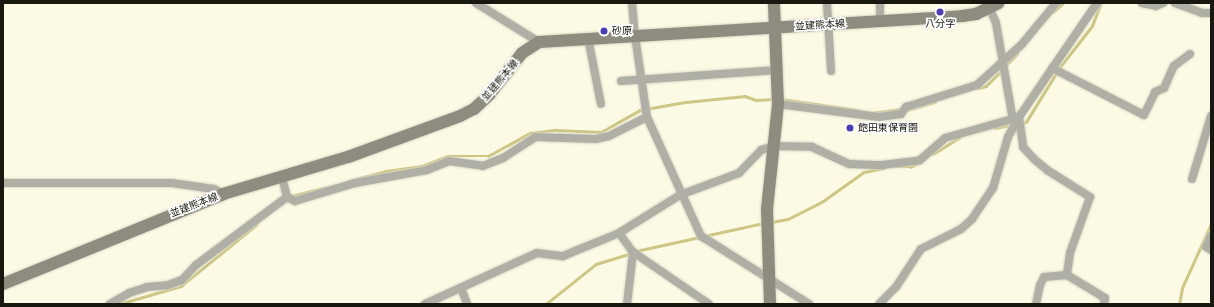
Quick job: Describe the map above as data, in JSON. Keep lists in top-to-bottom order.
{
  "streets": {
    "main road": ["並建熊本線"]
  },
  "places": ["八分字", "砂原", "飽田東保育園"]
}
